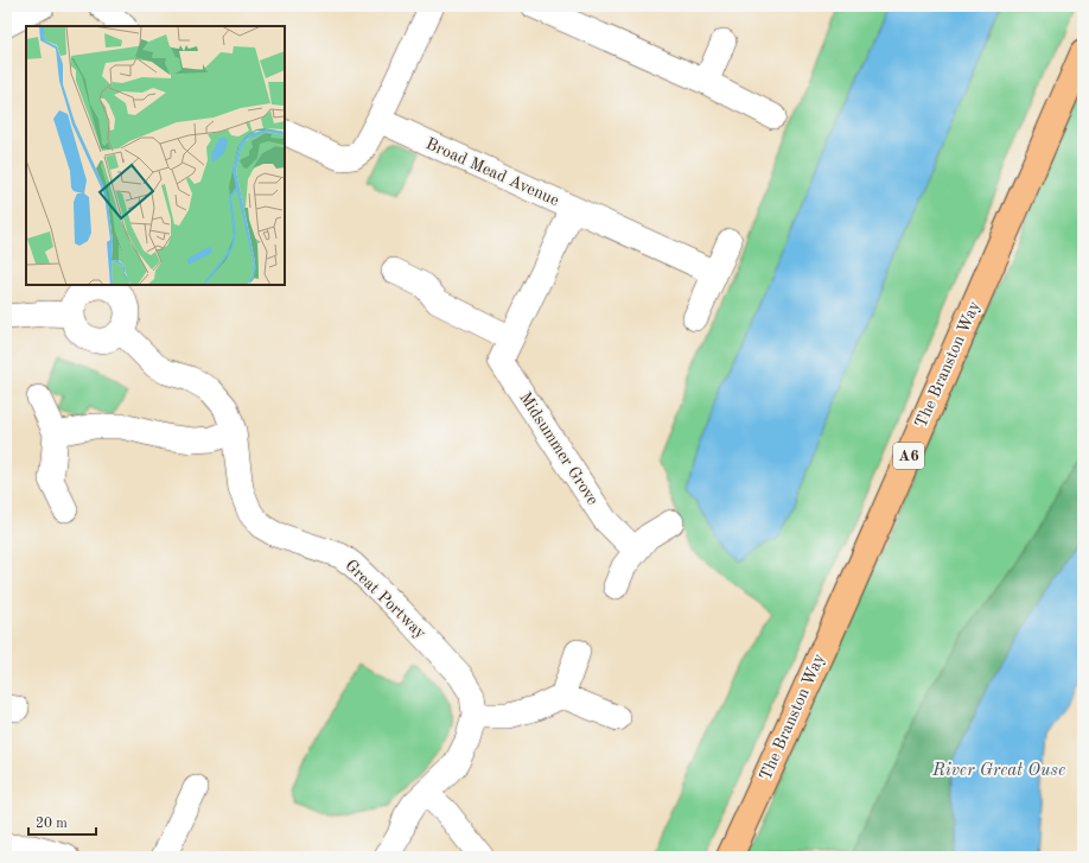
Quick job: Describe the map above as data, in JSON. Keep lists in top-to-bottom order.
{
  "streets": {
    "highway": ["The Branston Way", "A6"],
    "street": ["Broad Mead Avenue", "Midsummer Grove", "Great Portway"]
  },
  "crossings": [
    ["Broad Mead Avenue", "Midsummer Grove"]
  ],
  "water": ["River Great Ouse"],
  "scale_bar": "20 m"
}
